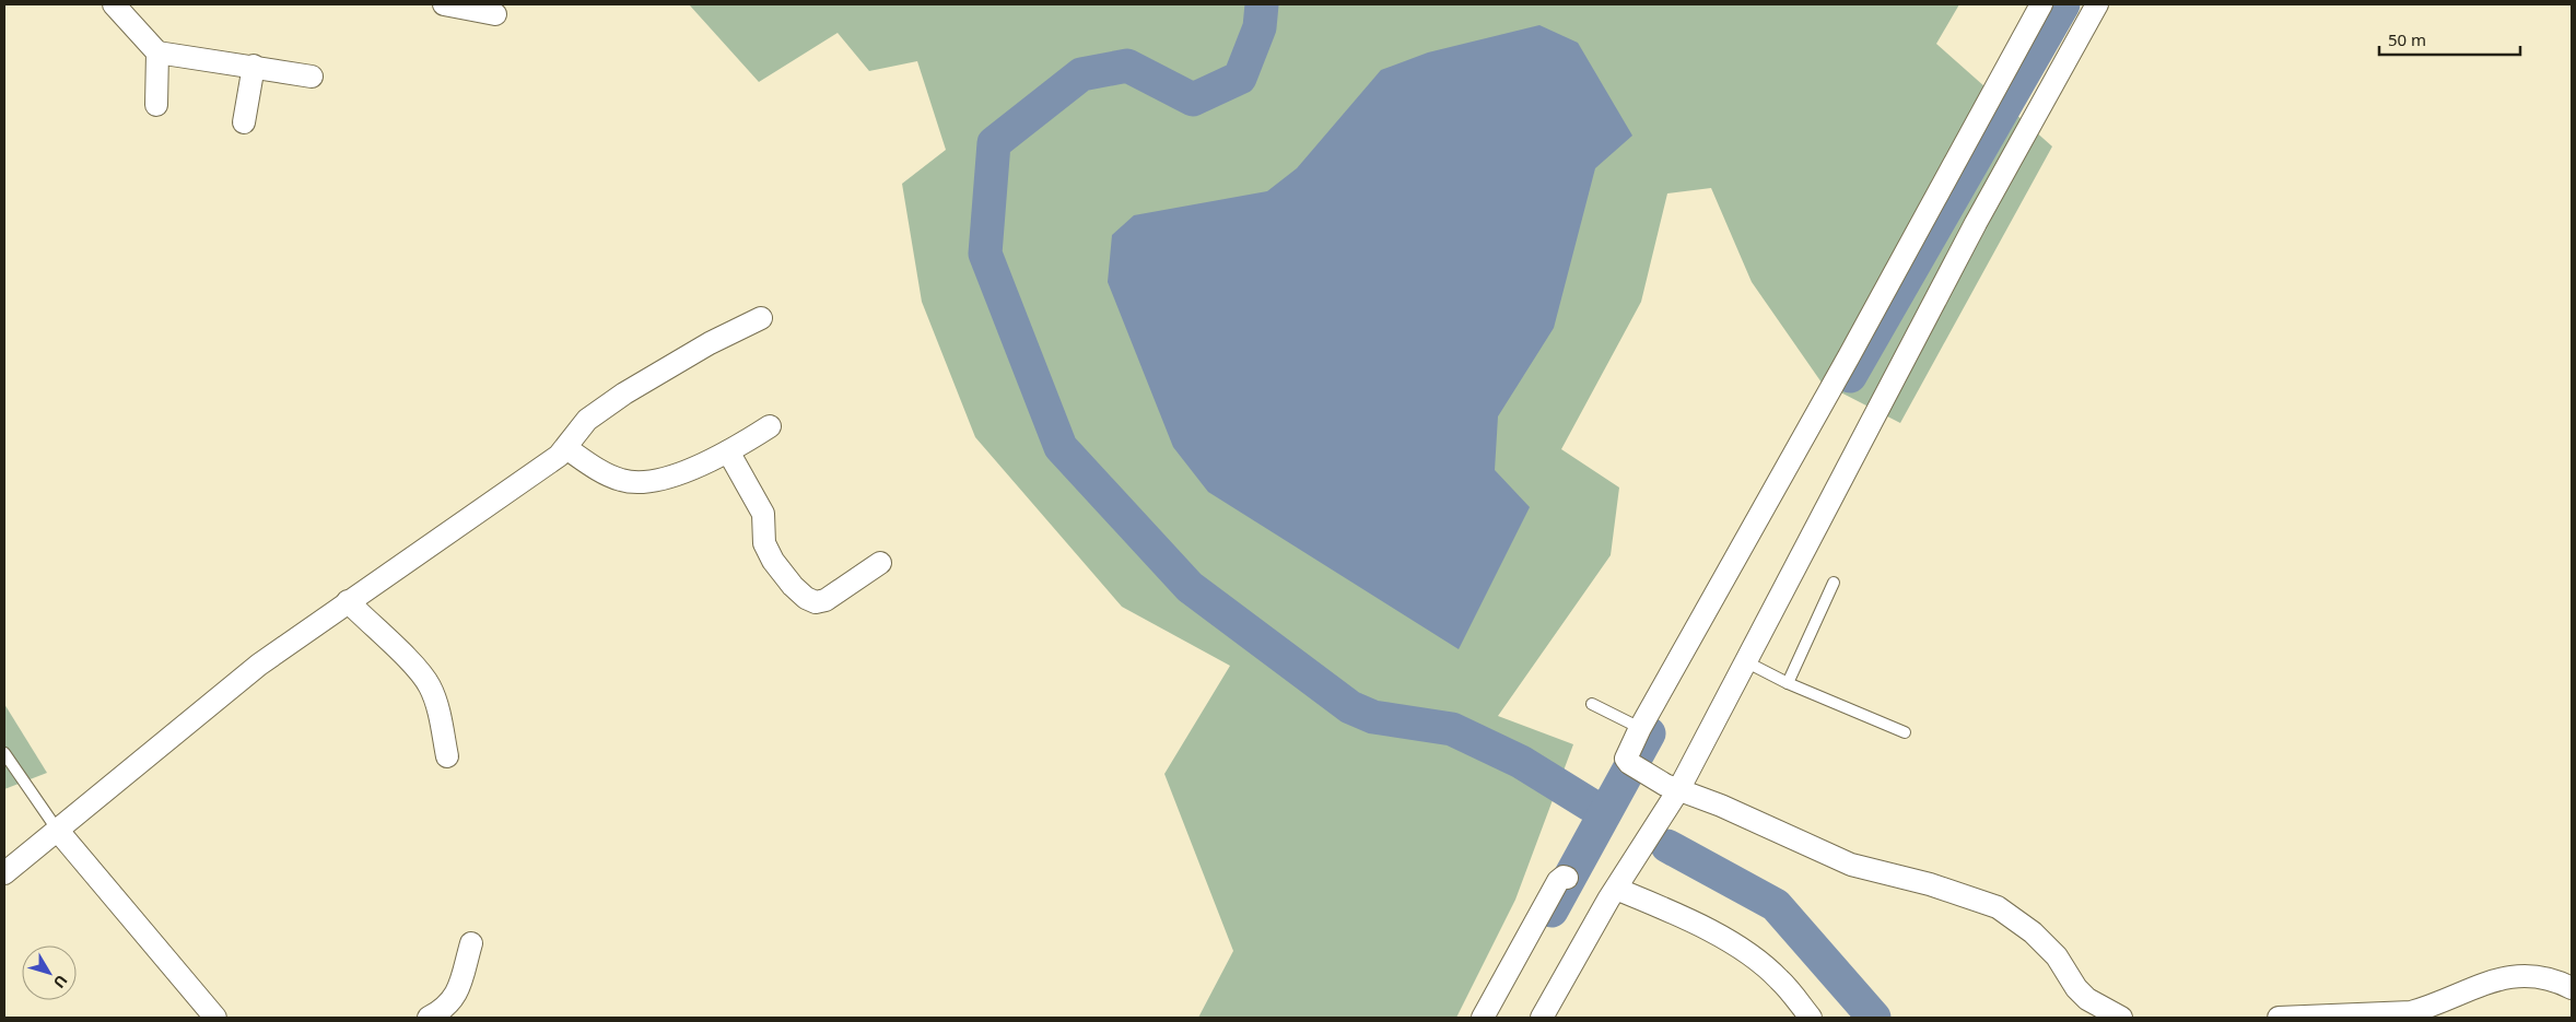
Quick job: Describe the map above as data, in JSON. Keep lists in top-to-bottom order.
{
  "scale_bar": "50 m",
  "north": "bottom right"
}
